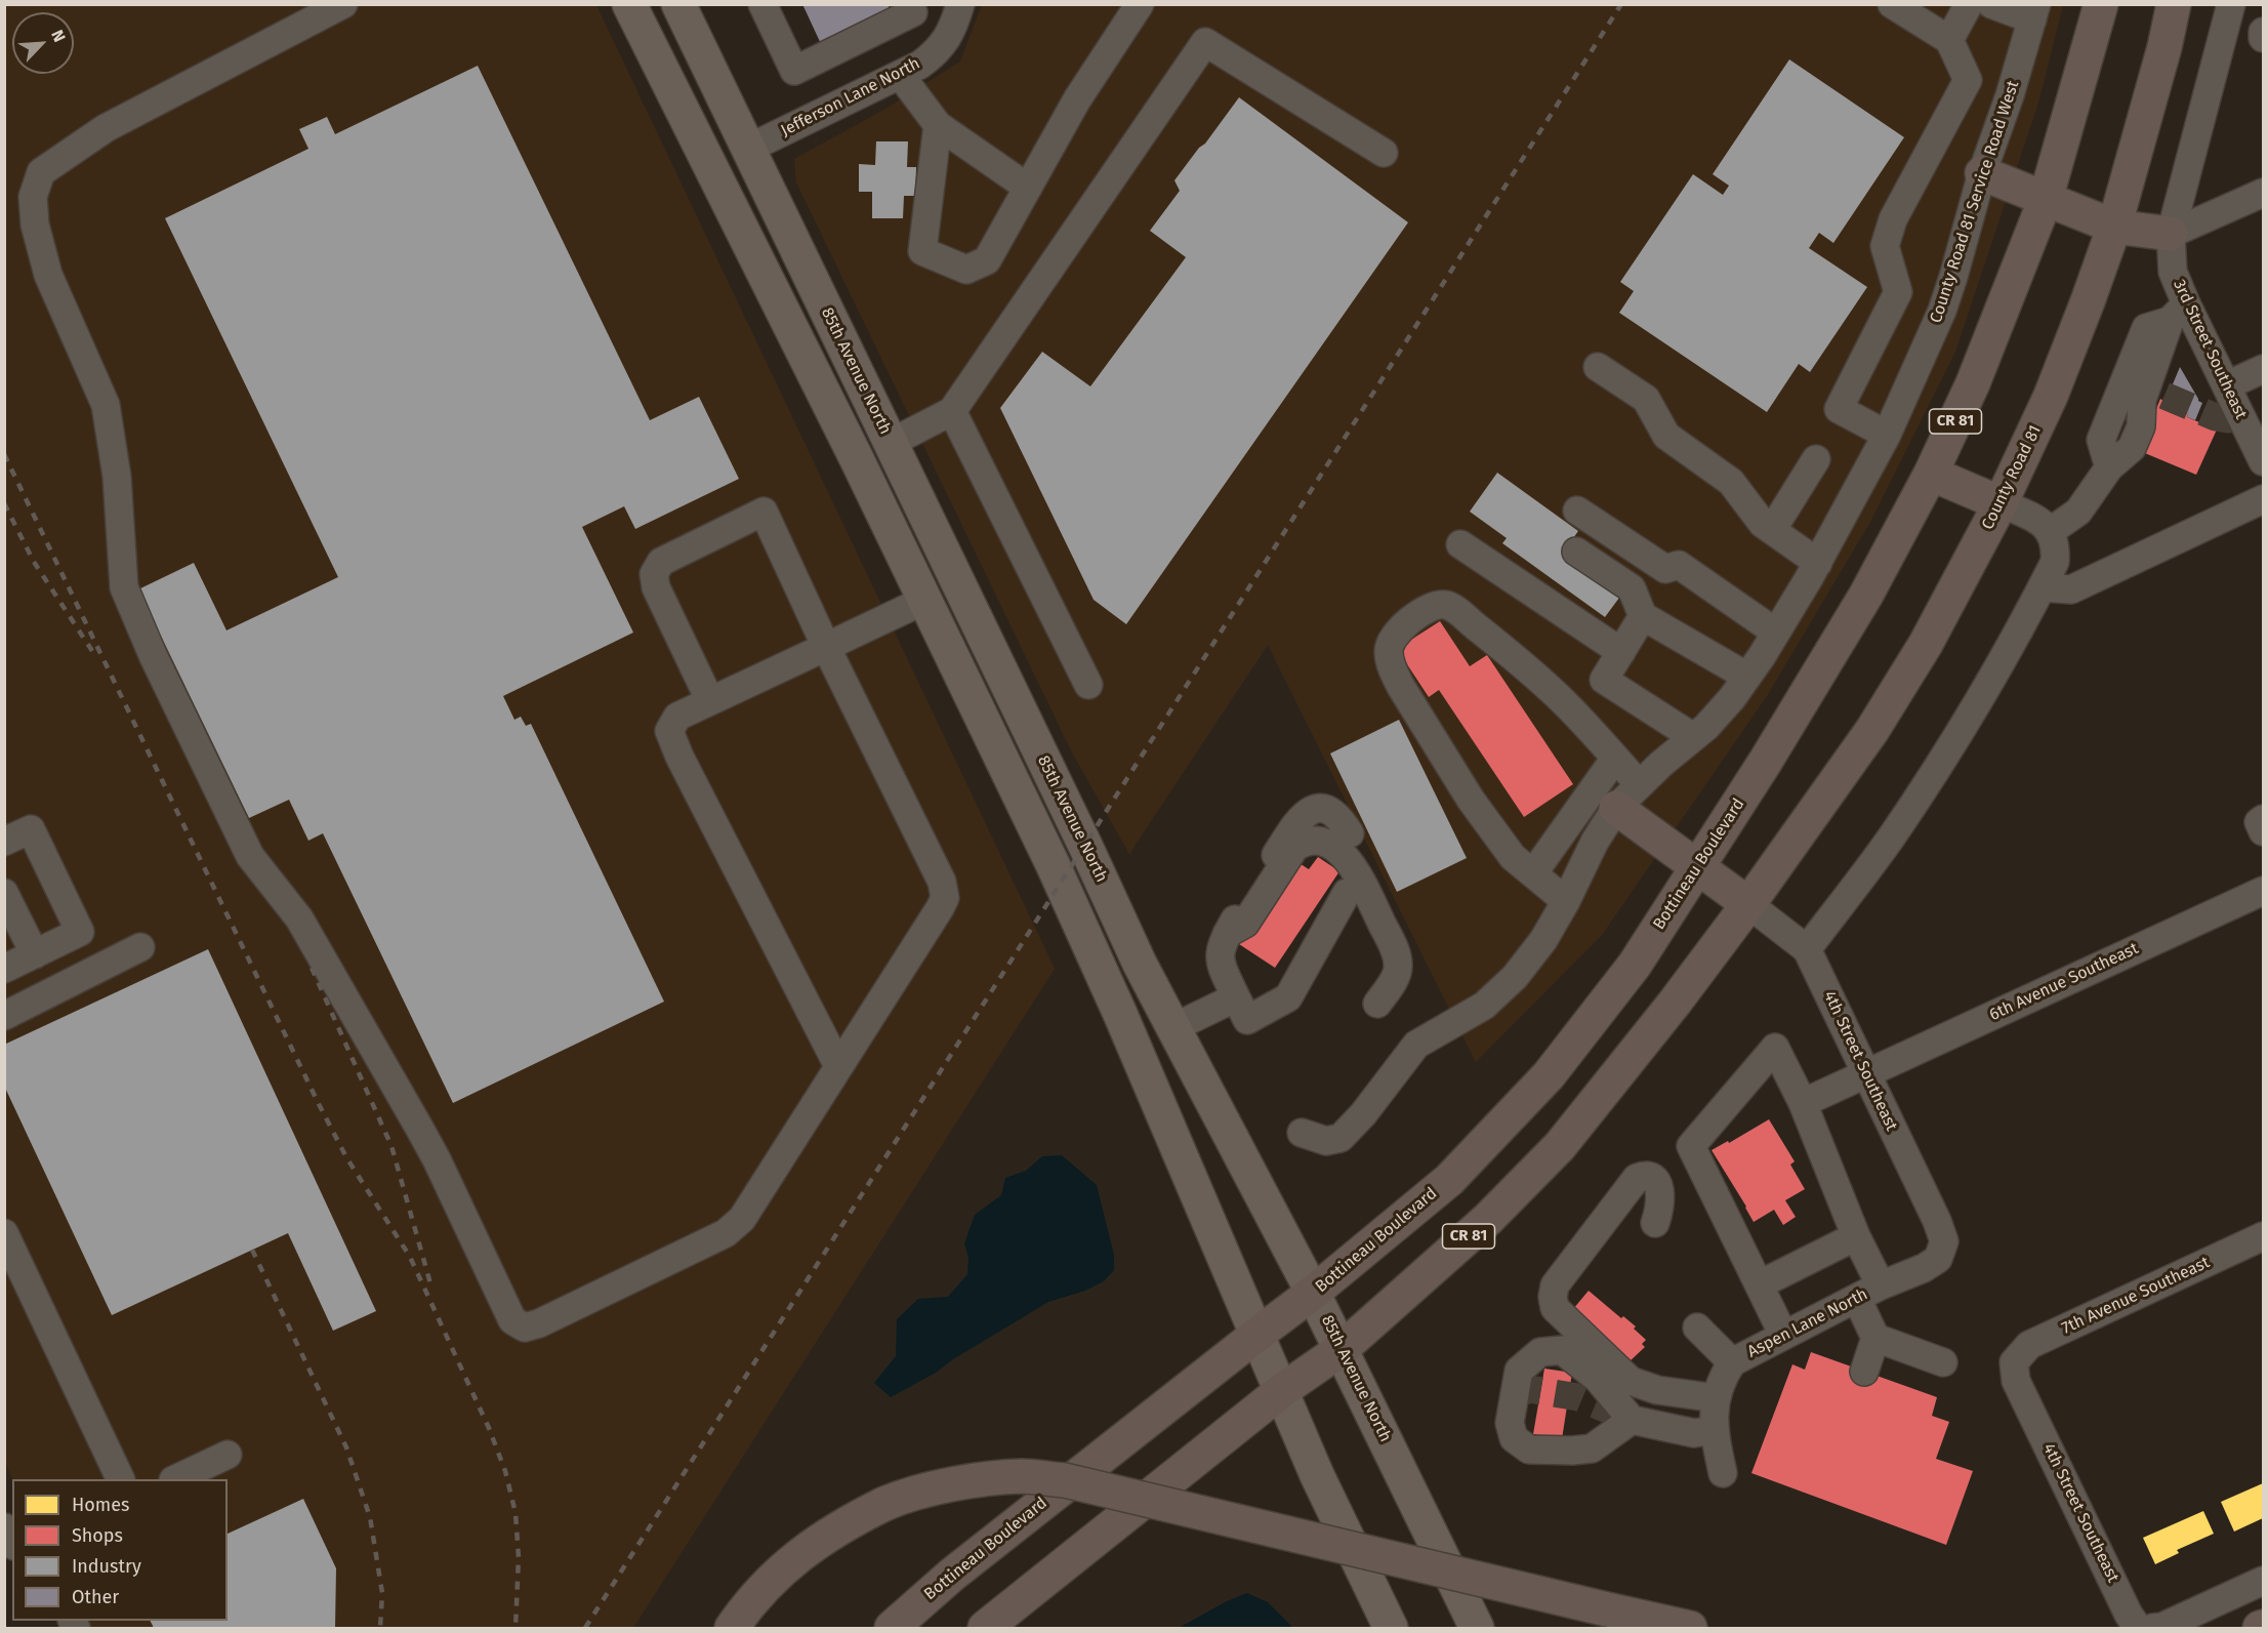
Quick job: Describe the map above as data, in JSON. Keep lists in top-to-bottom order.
{
  "streets": {
    "highway": ["CR 81", "County Road 81", "Bottineau Boulevard"],
    "main road": ["85th Avenue North"],
    "street": [
      "Jefferson Lane North",
      "County Road 81 Service Road West",
      "3rd Street Southeast",
      "6th Avenue Southeast",
      "4th Street Southeast",
      "7th Avenue Southeast",
      "Aspen Lane North"
    ]
  },
  "crossings": [
    ["Jefferson Lane North", "85th Avenue North"],
    ["85th Avenue North", "CR 81"],
    ["85th Avenue North", "Bottineau Boulevard"],
    ["CR 81", "County Road 81"],
    ["CR 81", "Bottineau Boulevard"],
    ["CR 81", "4th Street Southeast"],
    ["County Road 81", "4th Street Southeast"],
    ["6th Avenue Southeast", "4th Street Southeast"],
    ["4th Street Southeast", "7th Avenue Southeast"],
    ["4th Street Southeast", "Aspen Lane North"]
  ],
  "legend": [
    "Homes",
    "Shops",
    "Industry",
    "Other"
  ],
  "north": "top right"
}
